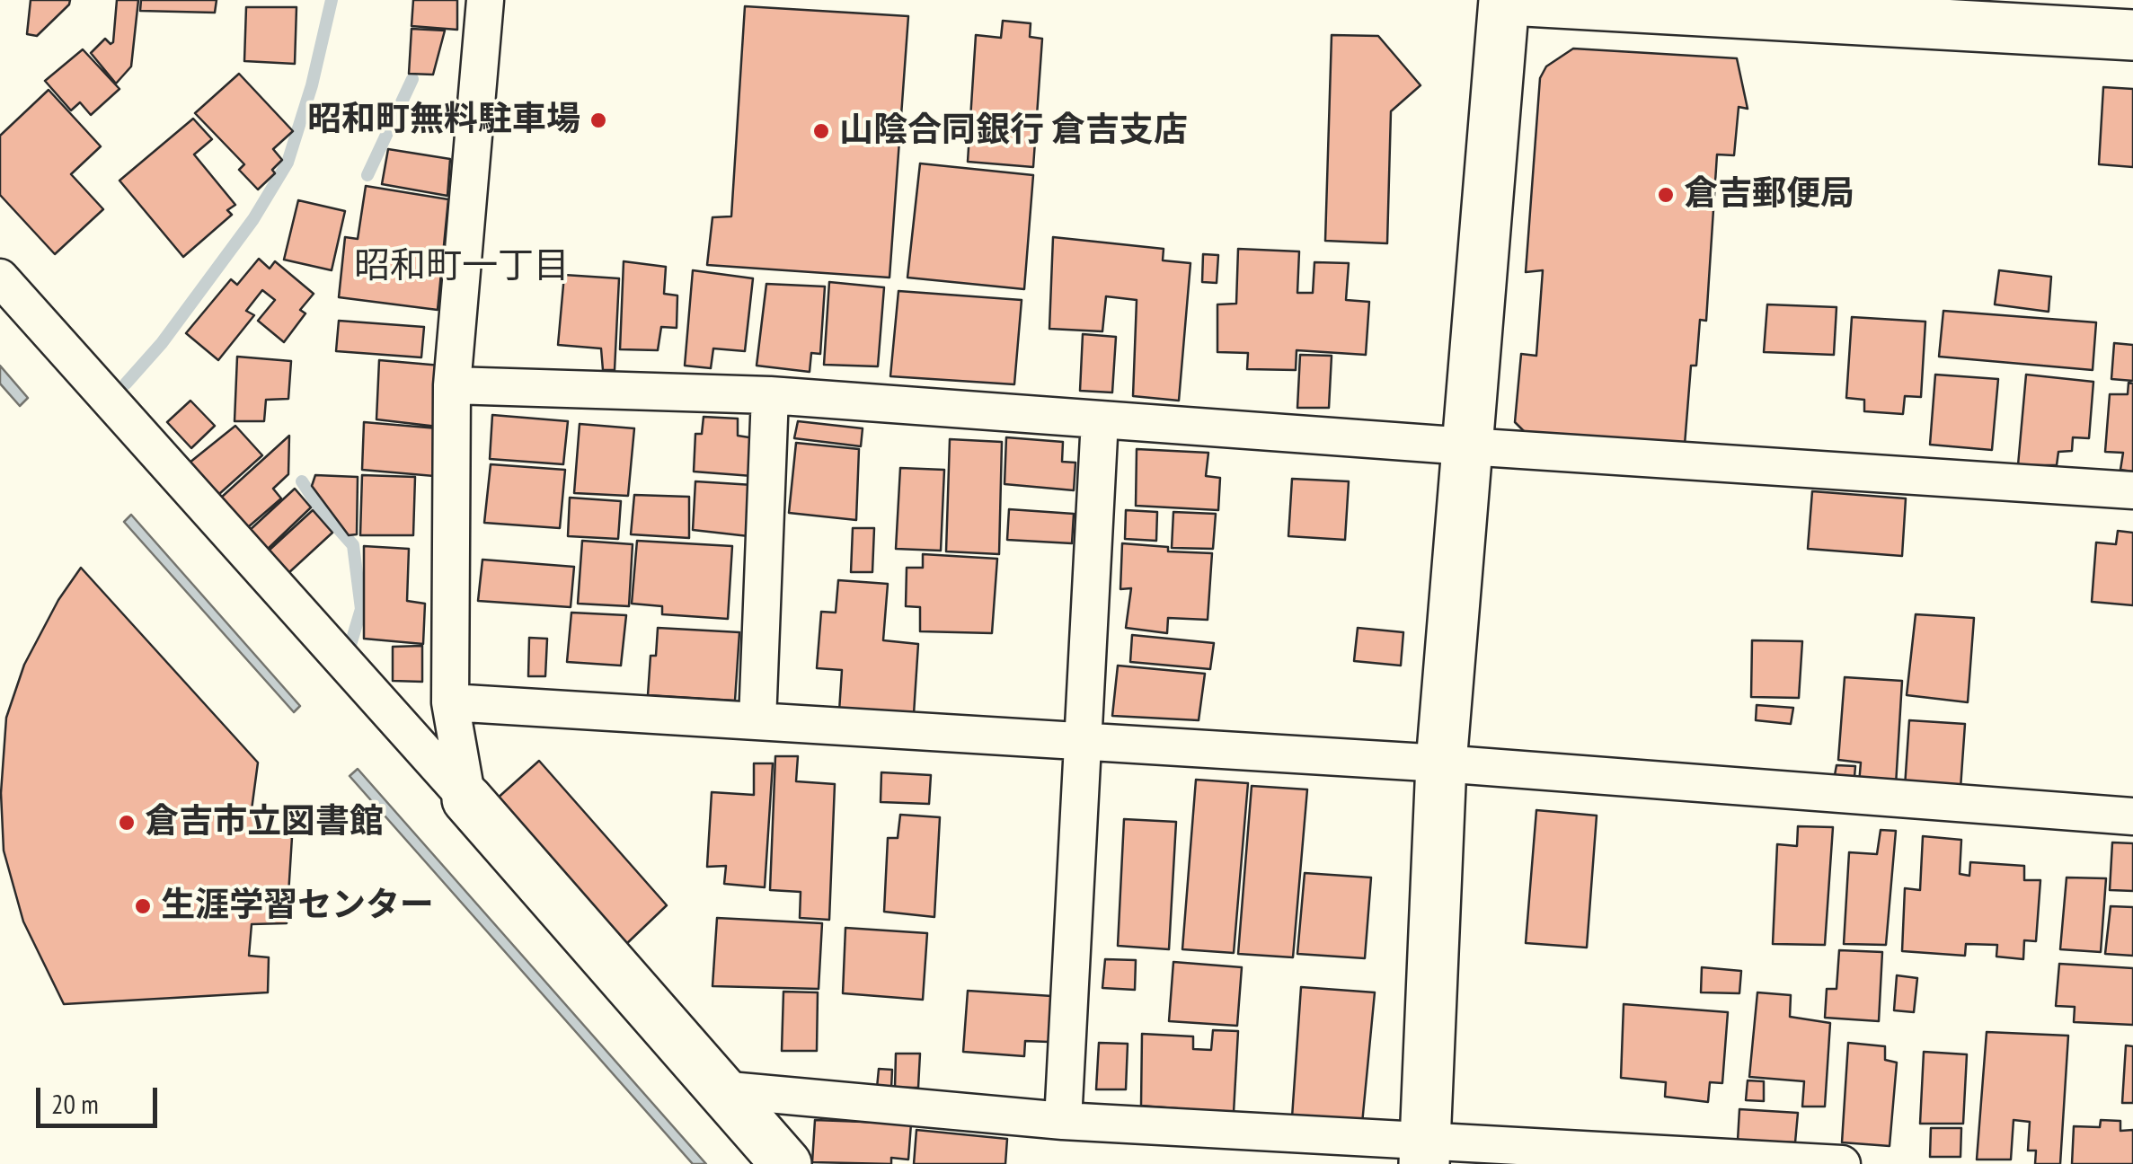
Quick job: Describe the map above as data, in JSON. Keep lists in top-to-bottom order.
{
  "districts": ["昭和町一丁目"],
  "places": [
    "昭和町無料駐車場",
    "山陰合同銀行 倉吉支店",
    "倉吉郵便局",
    "倉吉市立図書館",
    "生涯学習センター"
  ],
  "scale_bar": "20 m"
}
